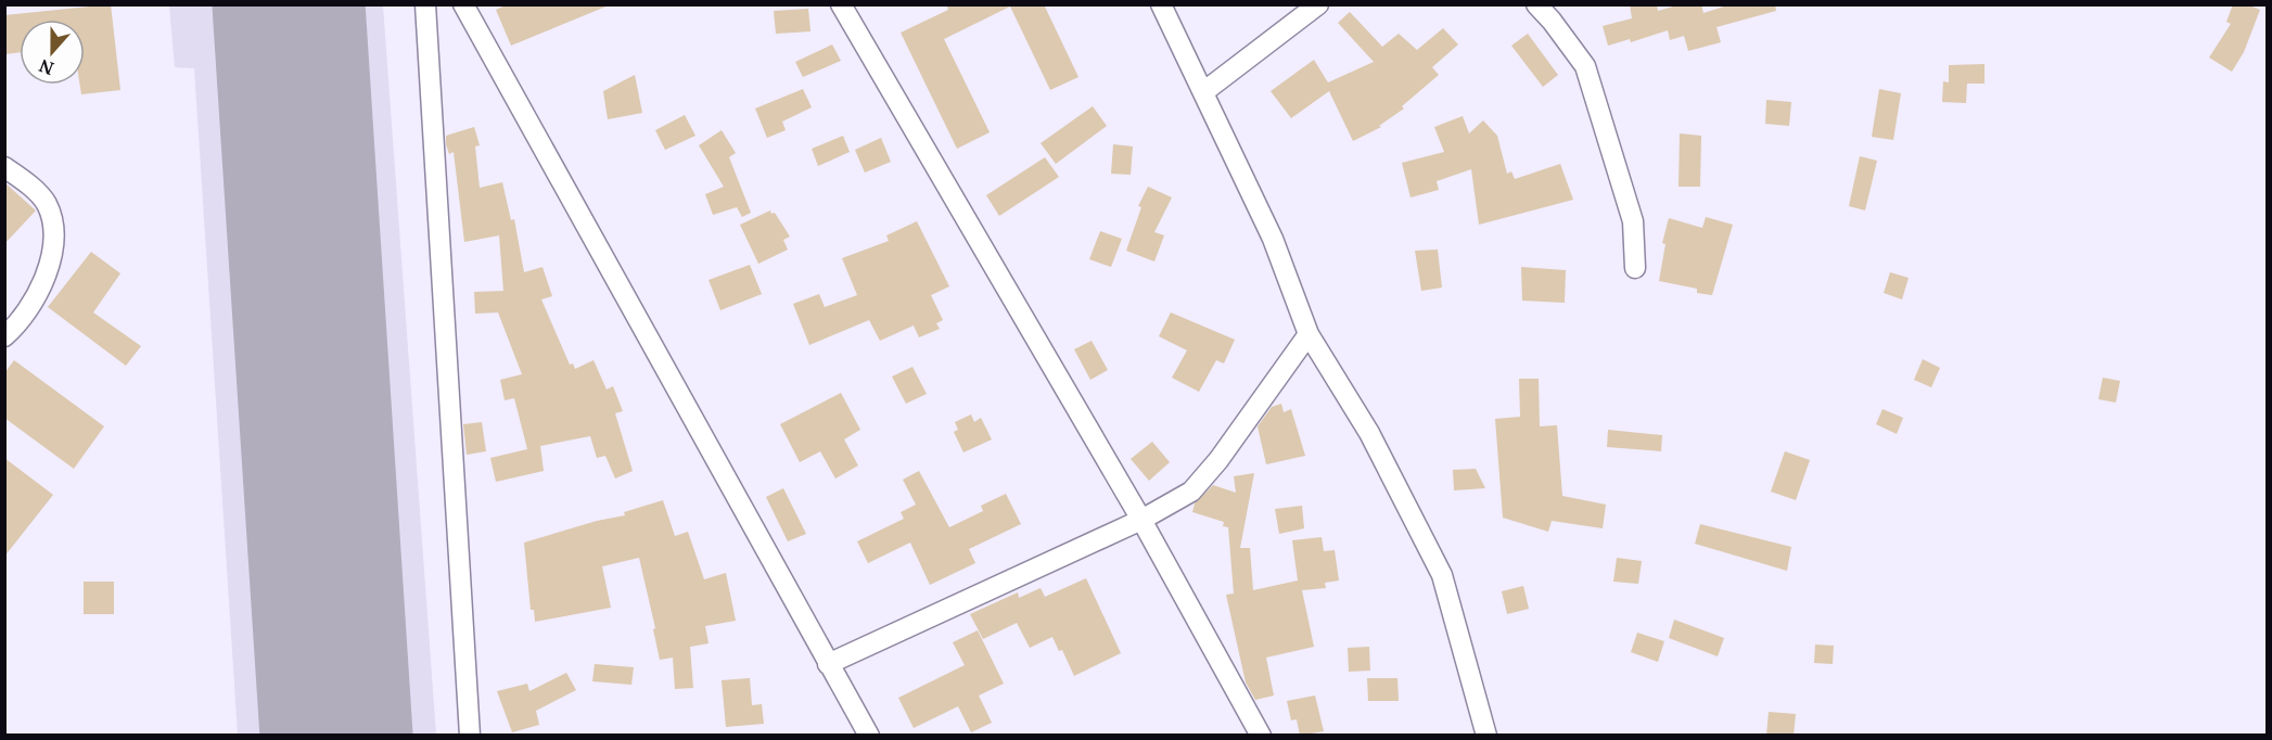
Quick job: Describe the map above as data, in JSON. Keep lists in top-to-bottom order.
{
  "north": "bottom"
}
